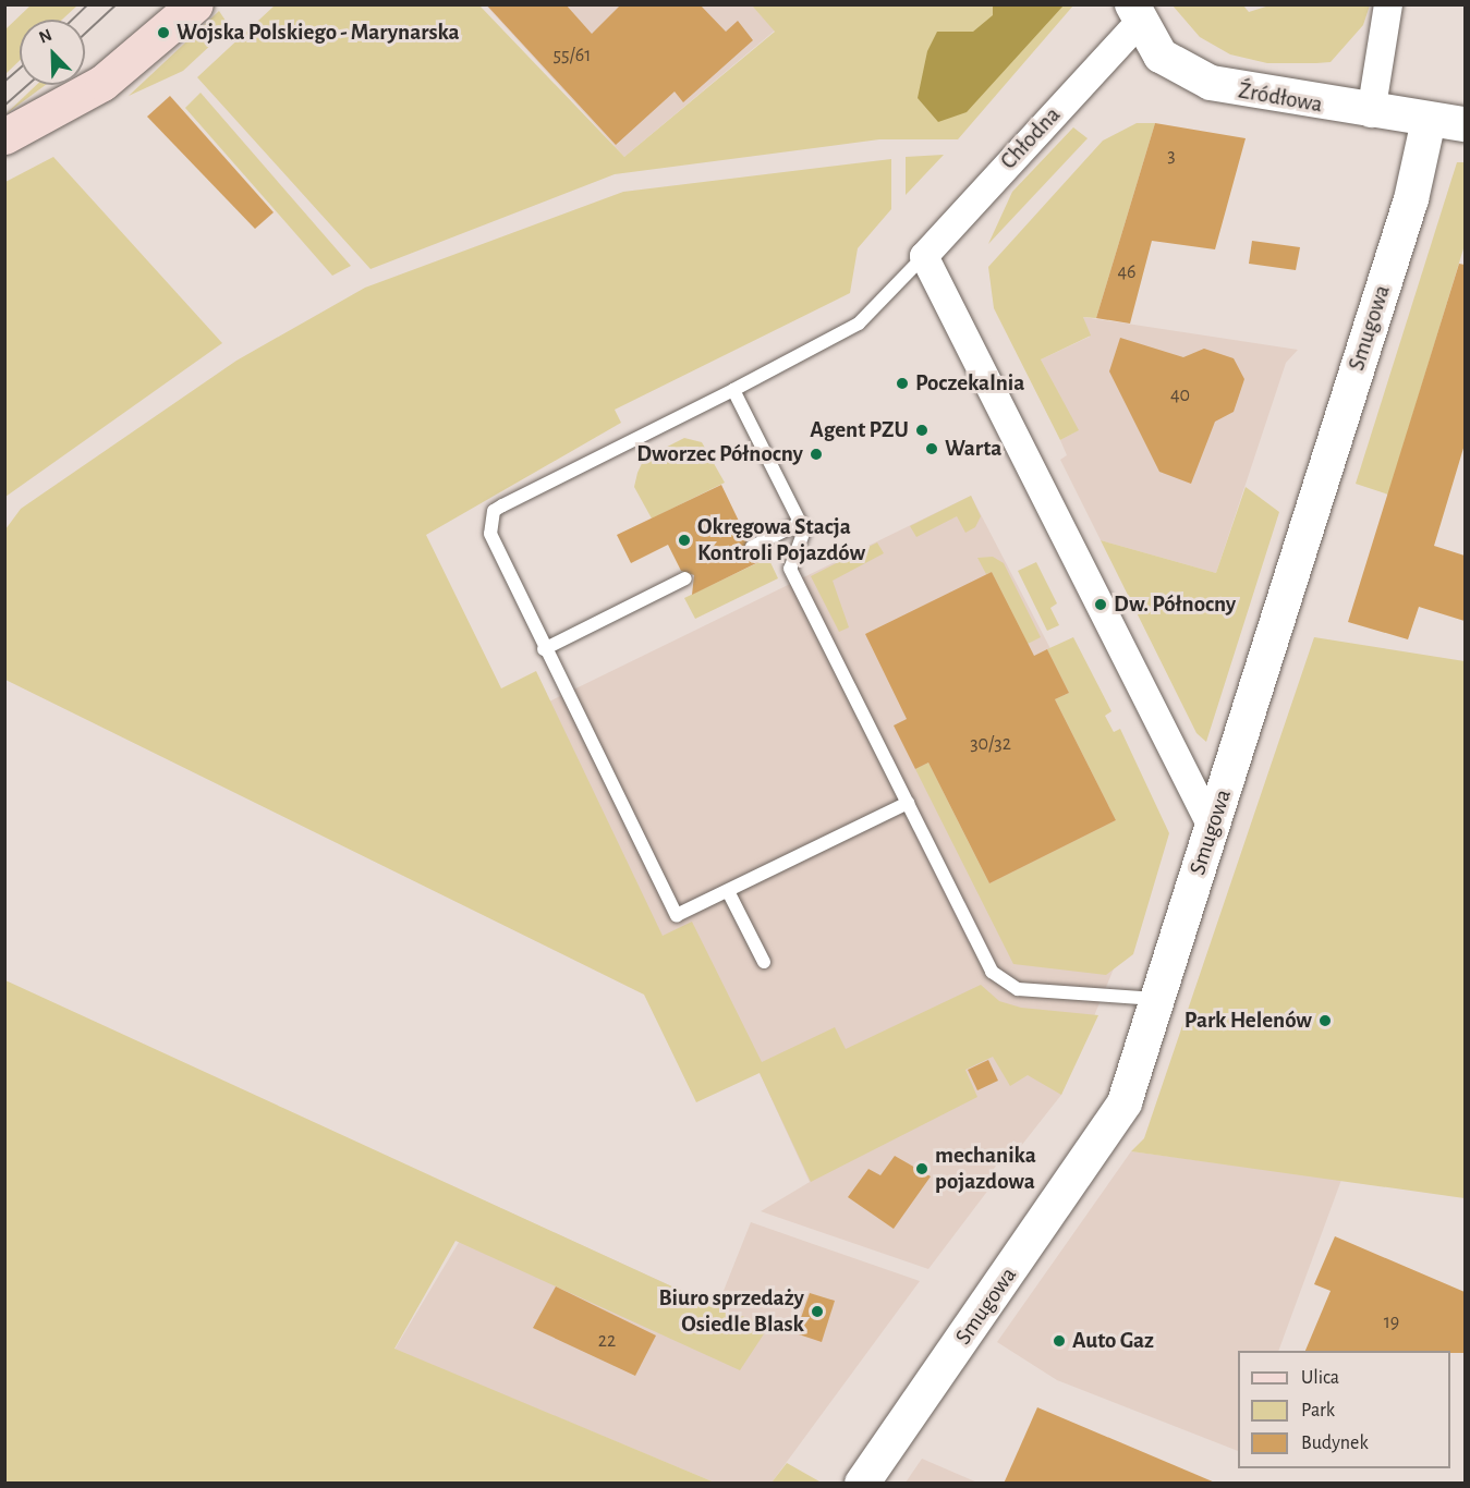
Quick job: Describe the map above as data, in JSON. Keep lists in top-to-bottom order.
{
  "streets": {
    "street": ["Źródłowa", "Chłodna", "Smugowa"]
  },
  "crossings": [
    ["Źródłowa", "Chłodna"],
    ["Źródłowa", "Smugowa"]
  ],
  "places": [
    "Wojska Polskiego - Marynarska",
    "Poczekalnia",
    "Agent PZU",
    "Warta",
    "Dworzec Północny",
    "Okręgowa Stacja Kontroli Pojazdów",
    "Dw. Północny",
    "Park Helenów",
    "mechanika pojazdowa",
    "Biuro sprzedaży Osiedle Blask",
    "Auto Gaz"
  ],
  "house_numbers": [
    "55/61",
    "3",
    "46",
    "40",
    "30/32",
    "19",
    "22"
  ],
  "legend": ["Ulica", "Park", "Budynek"],
  "north": "top left"
}
